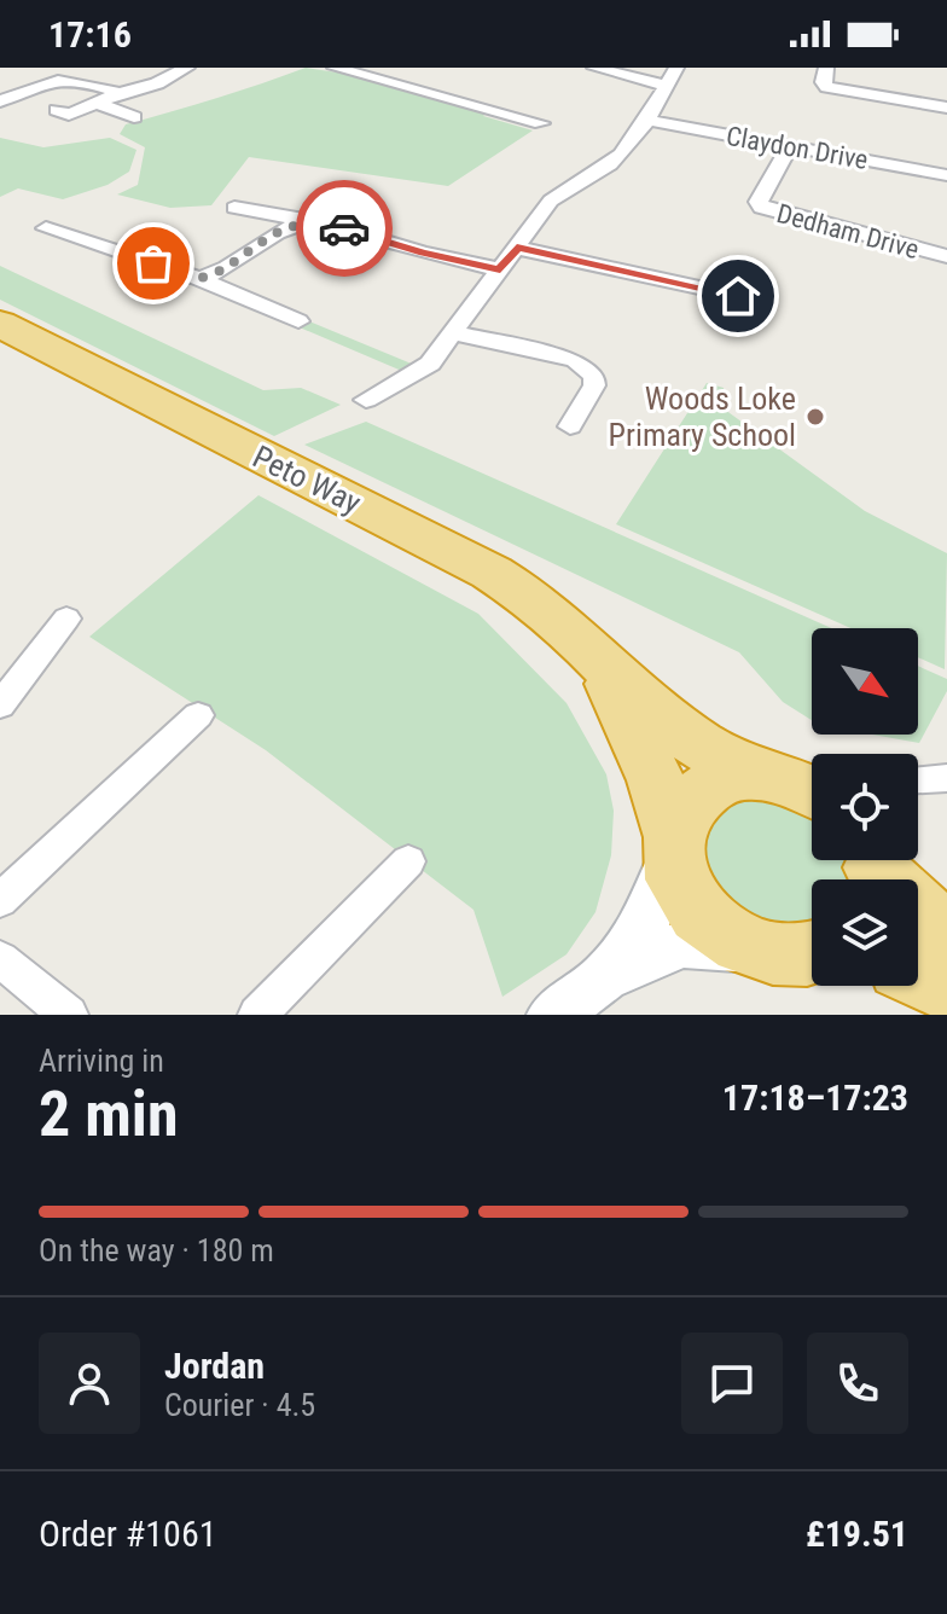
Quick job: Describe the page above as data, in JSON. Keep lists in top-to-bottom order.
{
  "streets": {
    "highway": ["Peto Way"],
    "street": ["Claydon Drive", "Dedham Drive"]
  },
  "crossings": [
    ["Claydon Drive", "Dedham Drive"]
  ],
  "places": ["Woods Loke Primary School"],
  "north": "bottom right",
  "page": {
    "status": "17:16",
    "heading": ["2 min", "Arriving in", "17:18–17:23"],
    "panel": [
      "Jordan",
      "Courier · 4.5",
      "Order #1061",
      "£19.51"
    ],
    "bar": "On the way · 180 m"
  }
}
